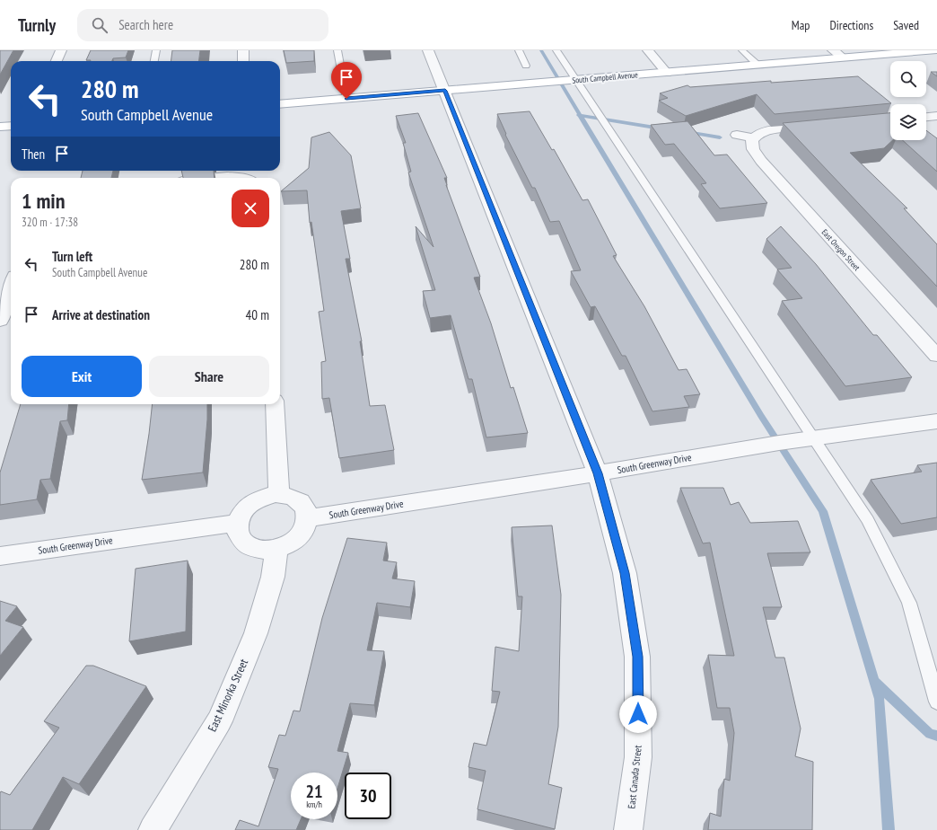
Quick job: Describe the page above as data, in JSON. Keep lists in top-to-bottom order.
{
  "streets": {
    "main road": ["South Campbell Avenue"],
    "street": [
      "East Oregon Street",
      "South Greenway Drive",
      "East Minorka Street",
      "East Canada Street"
    ]
  },
  "crossings": [
    ["South Campbell Avenue", "East Canada Street"],
    ["South Greenway Drive", "East Minorka Street"],
    ["South Greenway Drive", "East Canada Street"]
  ],
  "page": {
    "header": "Turnly",
    "search": "Search here",
    "nav": ["Map", "Directions", "Saved"],
    "turn": ["280 m", "South Campbell Avenue"],
    "then": "Then",
    "heading": ["1 min", "320 m · 17:38"],
    "list": [
      {
        "name": "Turn left",
        "note": "South Campbell Avenue",
        "value": "280 m"
      },
      {
        "name": "Arrive at destination",
        "value": "40 m"
      }
    ],
    "buttons": ["Exit", "Share"],
    "speed": "21 km/h",
    "limit": "30"
  }
}
